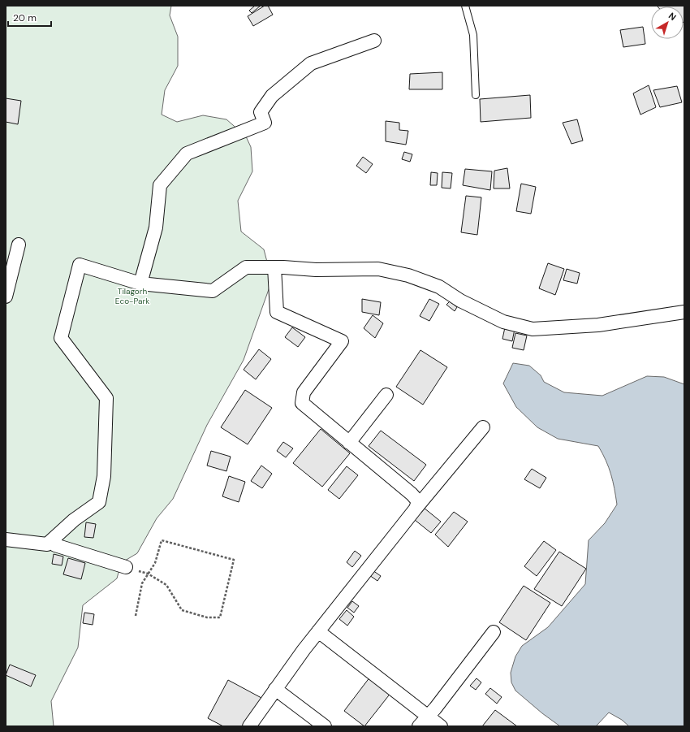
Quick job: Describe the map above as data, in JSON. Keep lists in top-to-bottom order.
{
  "parks": ["Tilagorh Eco-Park"],
  "scale_bar": "20 m",
  "north": "top right"
}
